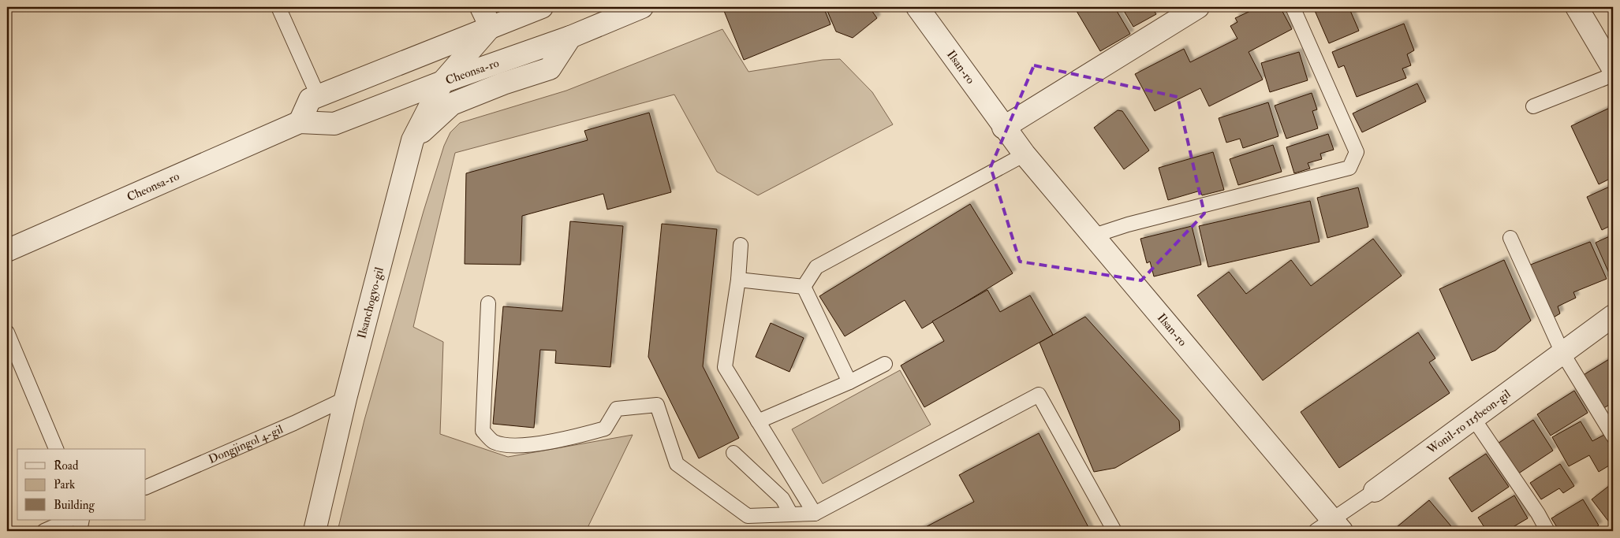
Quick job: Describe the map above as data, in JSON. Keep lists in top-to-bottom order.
{
  "streets": {
    "street": [
      "Ilsan-ro",
      "Cheonsa-ro",
      "Ilsanchogyo-gil",
      "Wonil-ro 115beon-gil"
    ],
    "lane": ["Dongjingol 4-gil"]
  },
  "crossings": [
    ["Cheonsa-ro", "Ilsanchogyo-gil"],
    ["Ilsanchogyo-gil", "Dongjingol 4-gil"]
  ],
  "legend": ["Road", "Park", "Building"]
}
